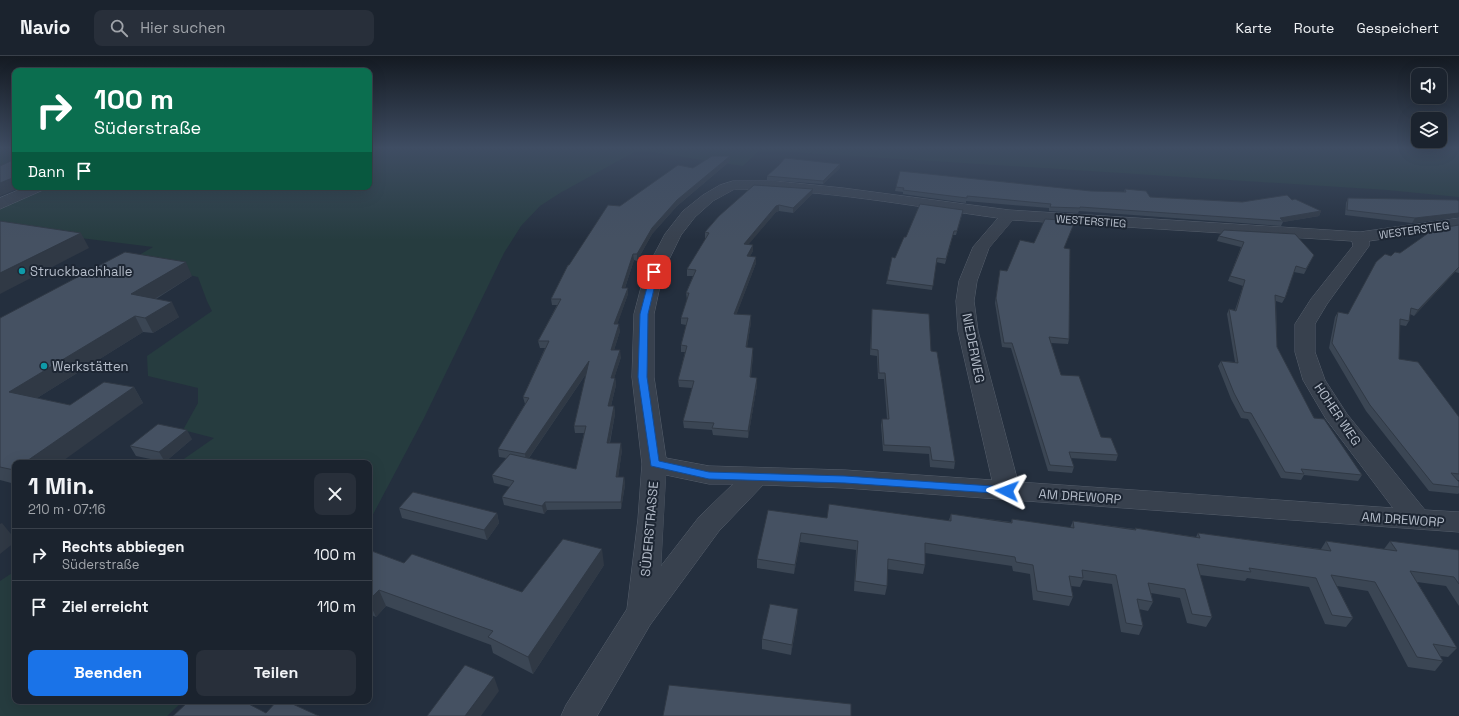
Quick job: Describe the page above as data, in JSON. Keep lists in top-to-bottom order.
{
  "streets": {
    "street": [
      "WESTERSTIEG",
      "NIEDERWEG",
      "HOHER WEG",
      "AM DREWORP",
      "SÜDERSTRASSE"
    ]
  },
  "crossings": [
    ["WESTERSTIEG", "NIEDERWEG"],
    ["WESTERSTIEG", "HOHER WEG"],
    ["WESTERSTIEG", "SÜDERSTRASSE"],
    ["NIEDERWEG", "AM DREWORP"],
    ["HOHER WEG", "AM DREWORP"],
    ["AM DREWORP", "SÜDERSTRASSE"]
  ],
  "places": ["Struckbachhalle", "Werkstätten"],
  "page": {
    "header": "Navio",
    "search": "Hier suchen",
    "nav": ["Karte", "Route", "Gespeichert"],
    "turn": ["100 m", "Süderstraße"],
    "then": "Dann",
    "heading": ["1 Min.", "210 m · 07:16"],
    "list": [
      {
        "name": "Rechts abbiegen",
        "note": "Süderstraße",
        "value": "100 m"
      },
      {
        "name": "Ziel erreicht",
        "value": "110 m"
      }
    ],
    "buttons": ["Beenden", "Teilen"]
  }
}
